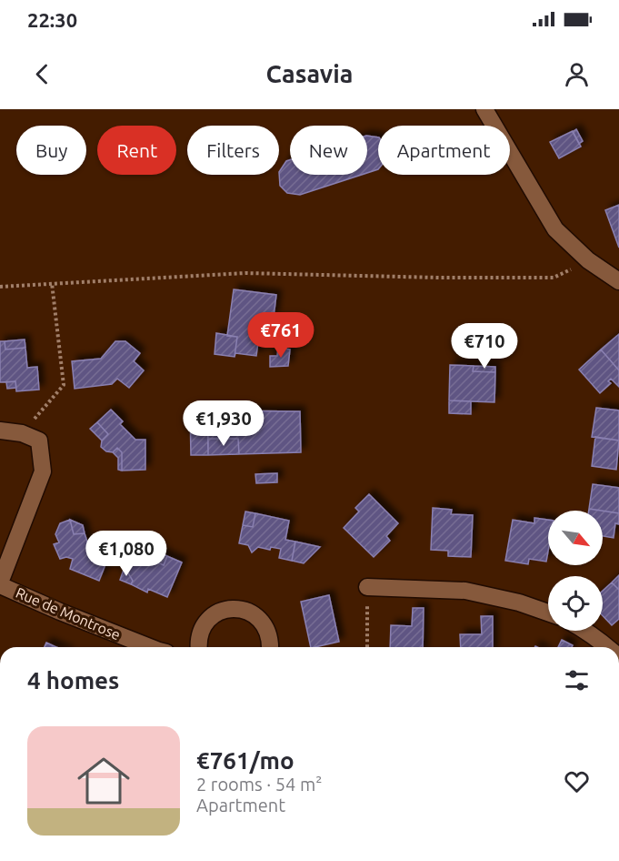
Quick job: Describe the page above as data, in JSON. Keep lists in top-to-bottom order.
{
  "streets": {
    "street": ["Rue de Montrose"]
  },
  "north": "bottom right",
  "page": {
    "status": "22:30",
    "header": "Casavia",
    "chip": [
      "Buy",
      "Rent",
      "Filters",
      "New",
      "Apartment"
    ],
    "price": [
      "€761",
      "€710",
      "€1,930",
      "€1,080"
    ],
    "heading": "4 homes",
    "list": [
      {
        "name": "€761/mo",
        "note": "2 rooms · 54 m² · Apartment"
      }
    ]
  }
}
